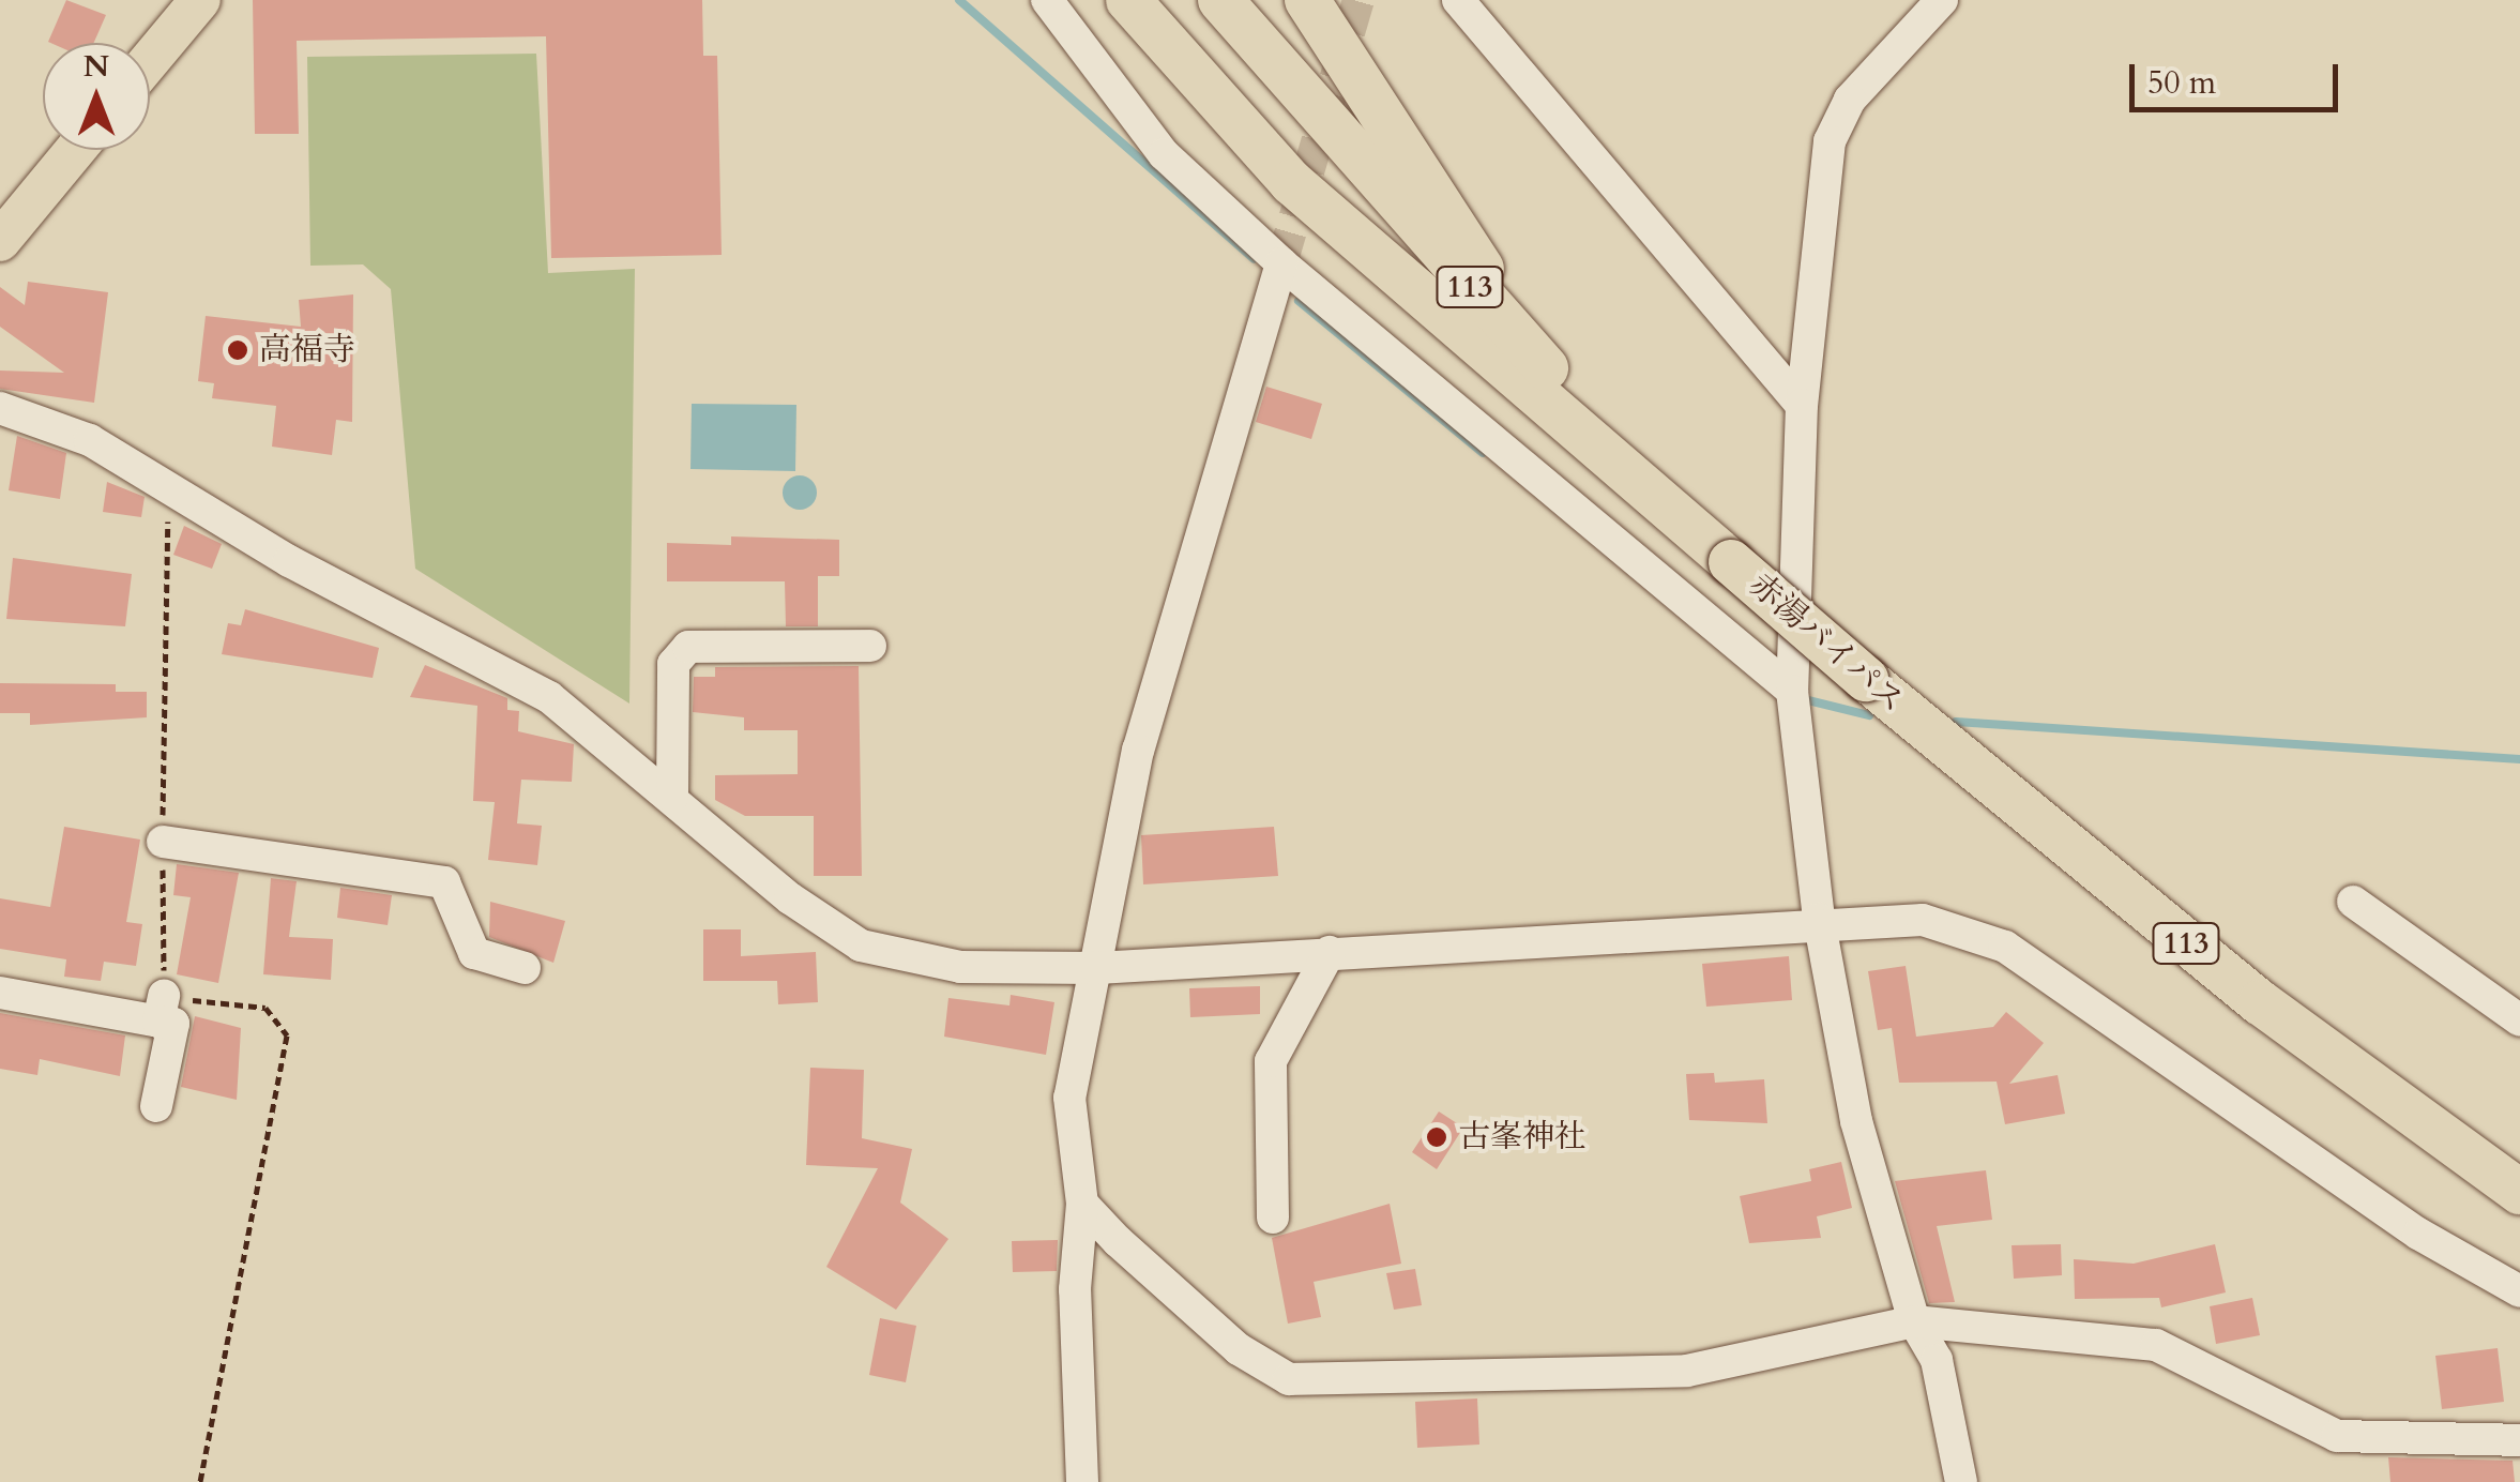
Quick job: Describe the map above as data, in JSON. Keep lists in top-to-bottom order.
{
  "streets": {
    "highway": ["113", "赤湯バイパス"]
  },
  "places": ["高福寺", "古峯神社"],
  "scale_bar": "50 m",
  "north": "top"
}
